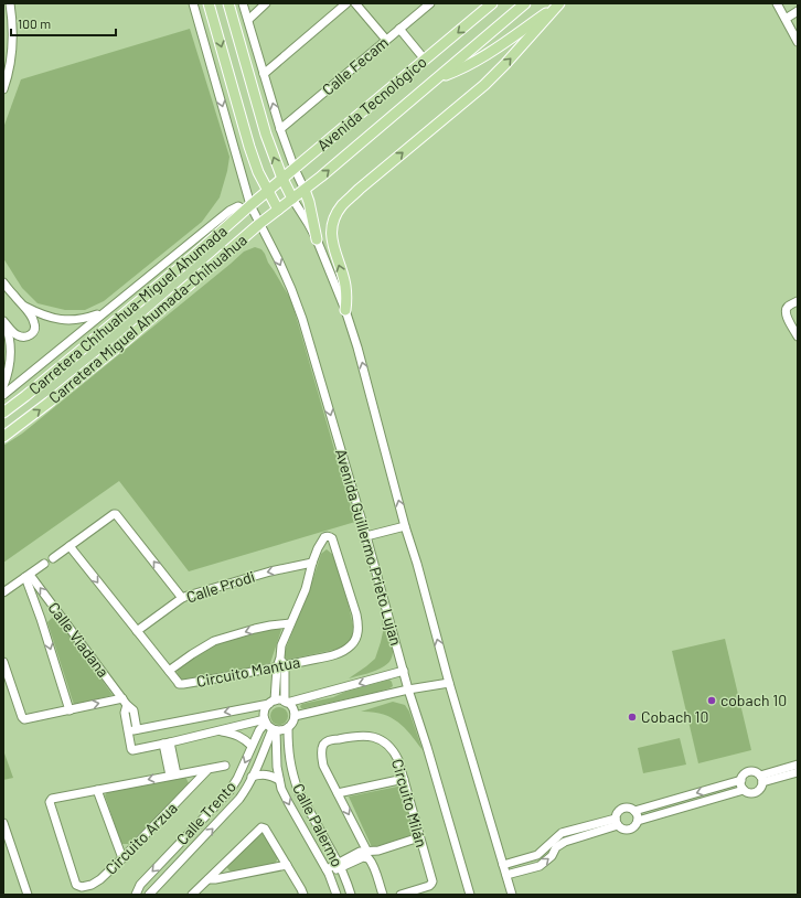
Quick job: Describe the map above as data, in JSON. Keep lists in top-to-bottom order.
{
  "streets": {
    "main road": ["Avenida Tecnológico", "Carretera Chihuahua-Miguel Ahumada", "Carretera Miguel Ahumada-Chihuahua"],
    "street": [
      "Calle Fecam",
      "Avenida Guillermo Prieto Lujan",
      "Calle Prodi",
      "Calle Viadana",
      "Circuito Mantua",
      "Circuito Milán",
      "Calle Trento",
      "Calle Palermo",
      "Circuito Arzua"
    ]
  },
  "crossings": [
    ["Avenida Tecnológico", "Carretera Chihuahua-Miguel Ahumada"],
    ["Avenida Tecnológico", "Carretera Miguel Ahumada-Chihuahua"],
    ["Avenida Tecnológico", "Avenida Guillermo Prieto Lujan"],
    ["Carretera Chihuahua-Miguel Ahumada", "Avenida Guillermo Prieto Lujan"],
    ["Carretera Miguel Ahumada-Chihuahua", "Avenida Guillermo Prieto Lujan"],
    ["Calle Prodi", "Circuito Mantua"],
    ["Calle Trento", "Calle Palermo"]
  ],
  "one_way": ["Carretera Miguel Ahumada-Chihuahua"],
  "places": ["cobach 10", "Cobach 10"],
  "scale_bar": "100 m"
}
